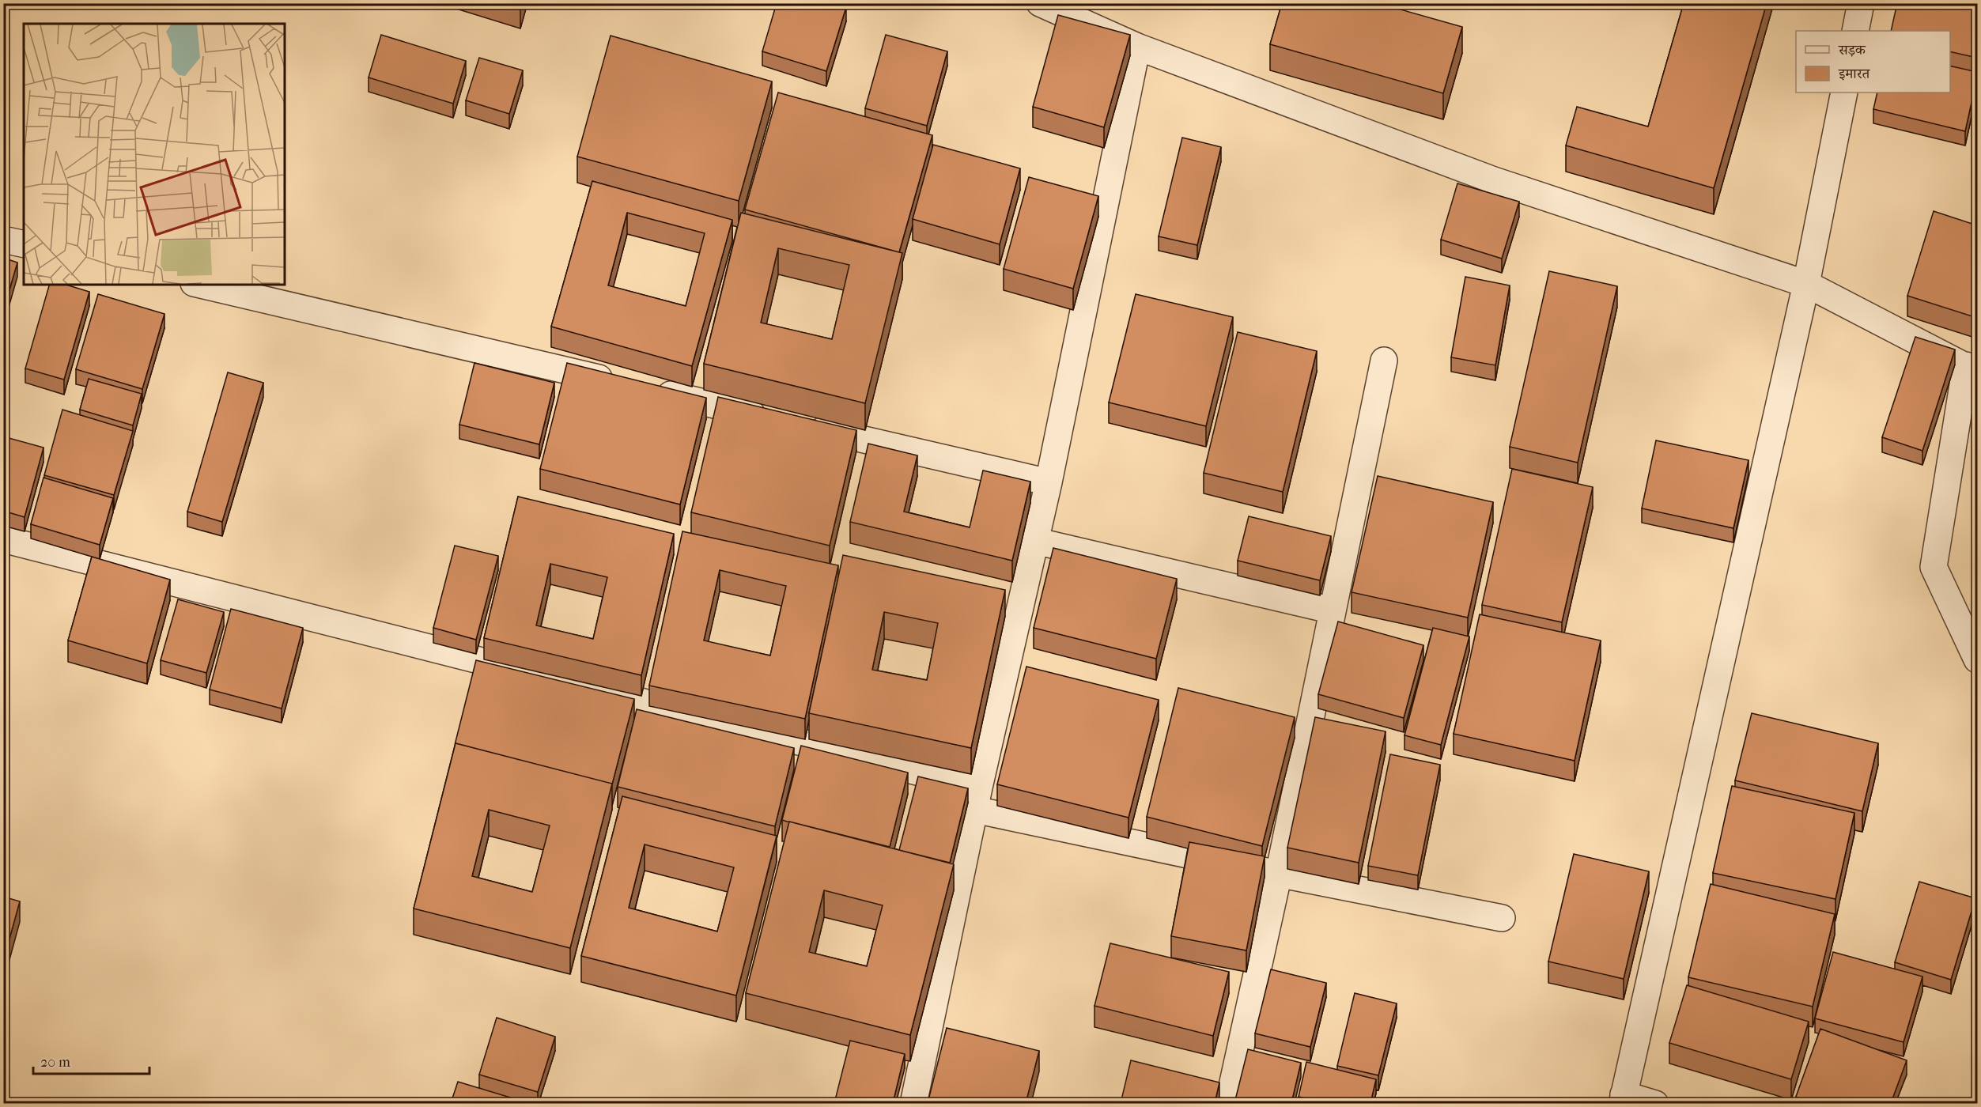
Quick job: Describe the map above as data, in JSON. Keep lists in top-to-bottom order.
{
  "legend": ["सड़क", "इमारत"],
  "scale_bar": "20 m"
}
